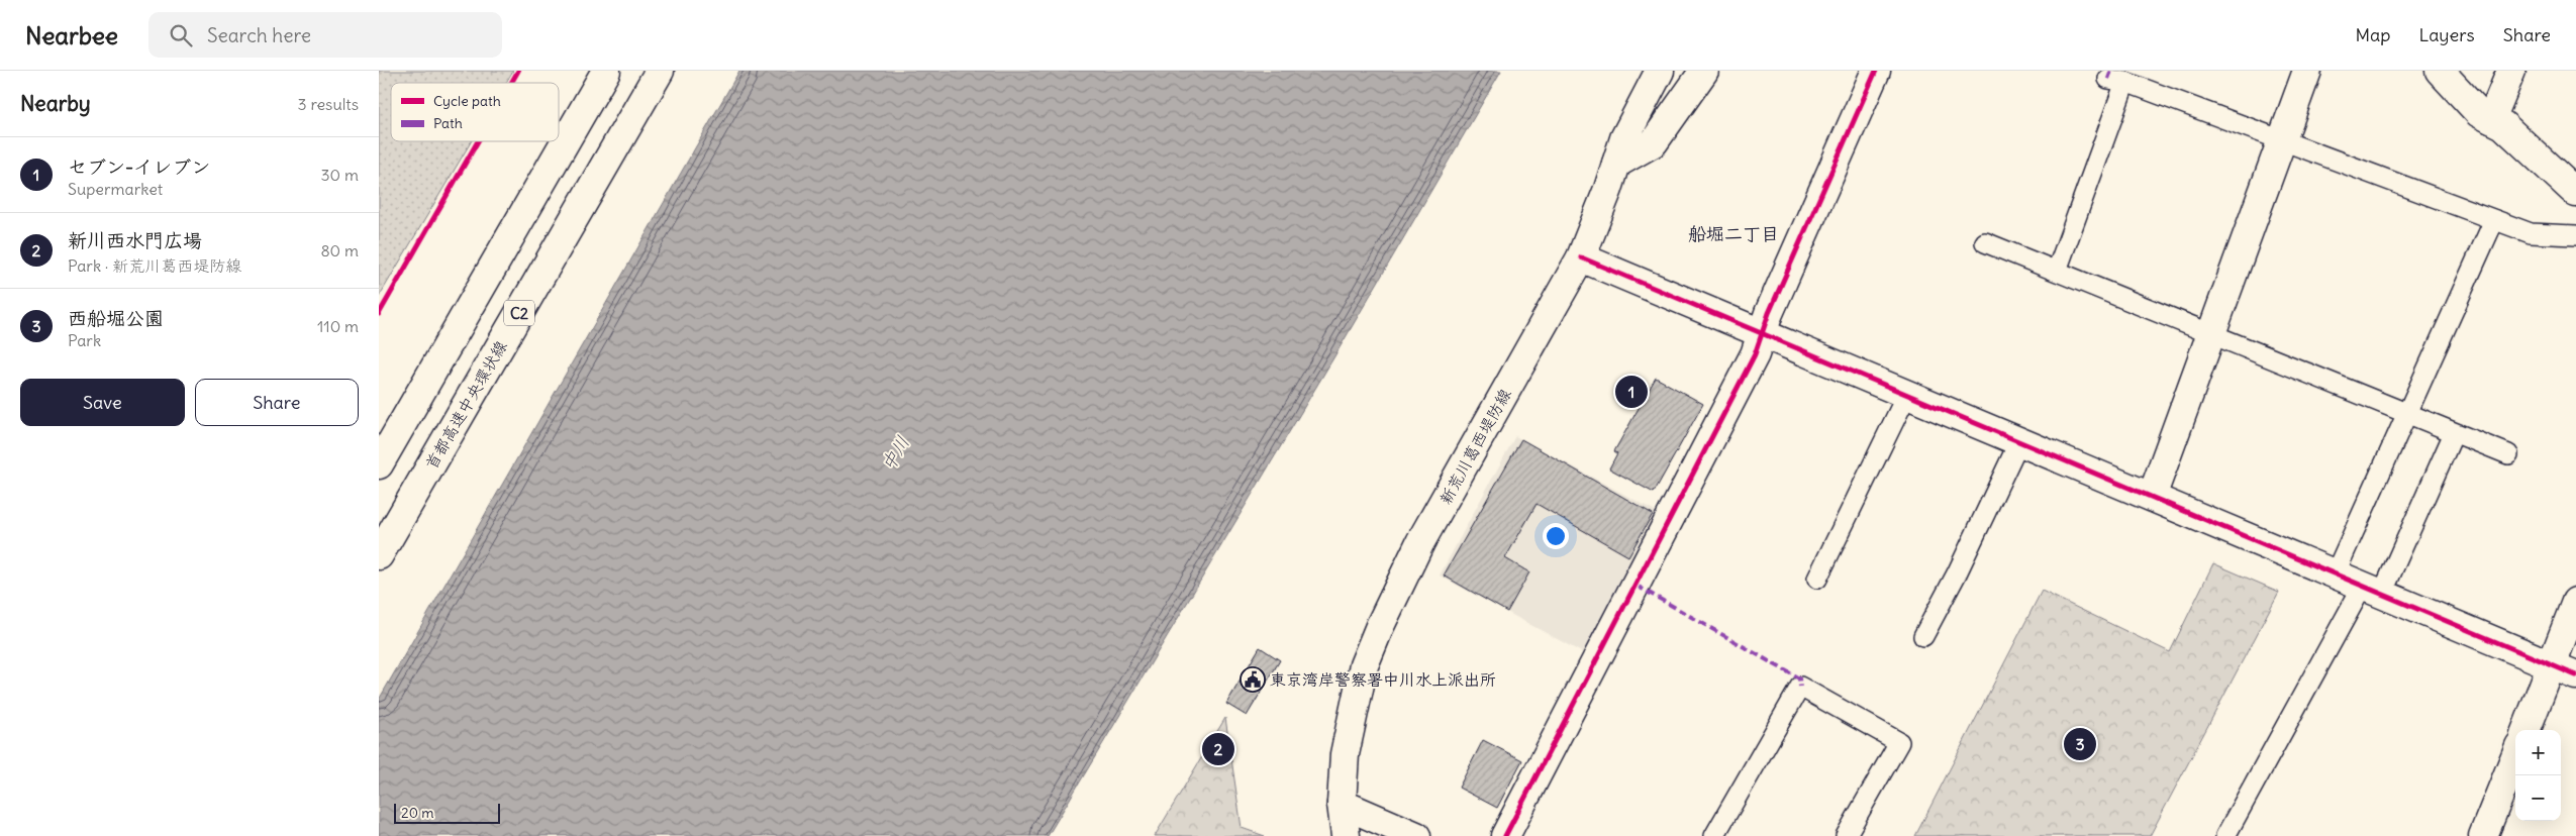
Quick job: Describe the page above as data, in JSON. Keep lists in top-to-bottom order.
{
  "streets": {
    "main road": ["C2", "首都高速中央環状線", "新荒川葛西堤防線"]
  },
  "districts": ["船堀二丁目"],
  "water": ["中川"],
  "places": {
    "public building": ["東京湾岸警察署中川水上派出所"]
  },
  "legend": ["Cycle path", "Path"],
  "scale_bar": "20 m",
  "page": {
    "header": "Nearbee",
    "search": "Search here",
    "nav": ["Map", "Layers", "Share"],
    "heading": ["Nearby", "3 results"],
    "list": [
      {
        "mark": "1",
        "name": "セブン-イレブン",
        "note": "Supermarket",
        "value": "30 m"
      },
      {
        "mark": "2",
        "name": "新川西水門広場",
        "note": "Park · 新荒川葛西堤防線",
        "value": "80 m"
      },
      {
        "mark": "3",
        "name": "西船堀公園",
        "note": "Park",
        "value": "110 m"
      }
    ],
    "buttons": ["Save", "Share"],
    "pins": ["1", "3", "2"],
    "map_buttons": ["+", "−"],
    "scale": "20 m"
  }
}
